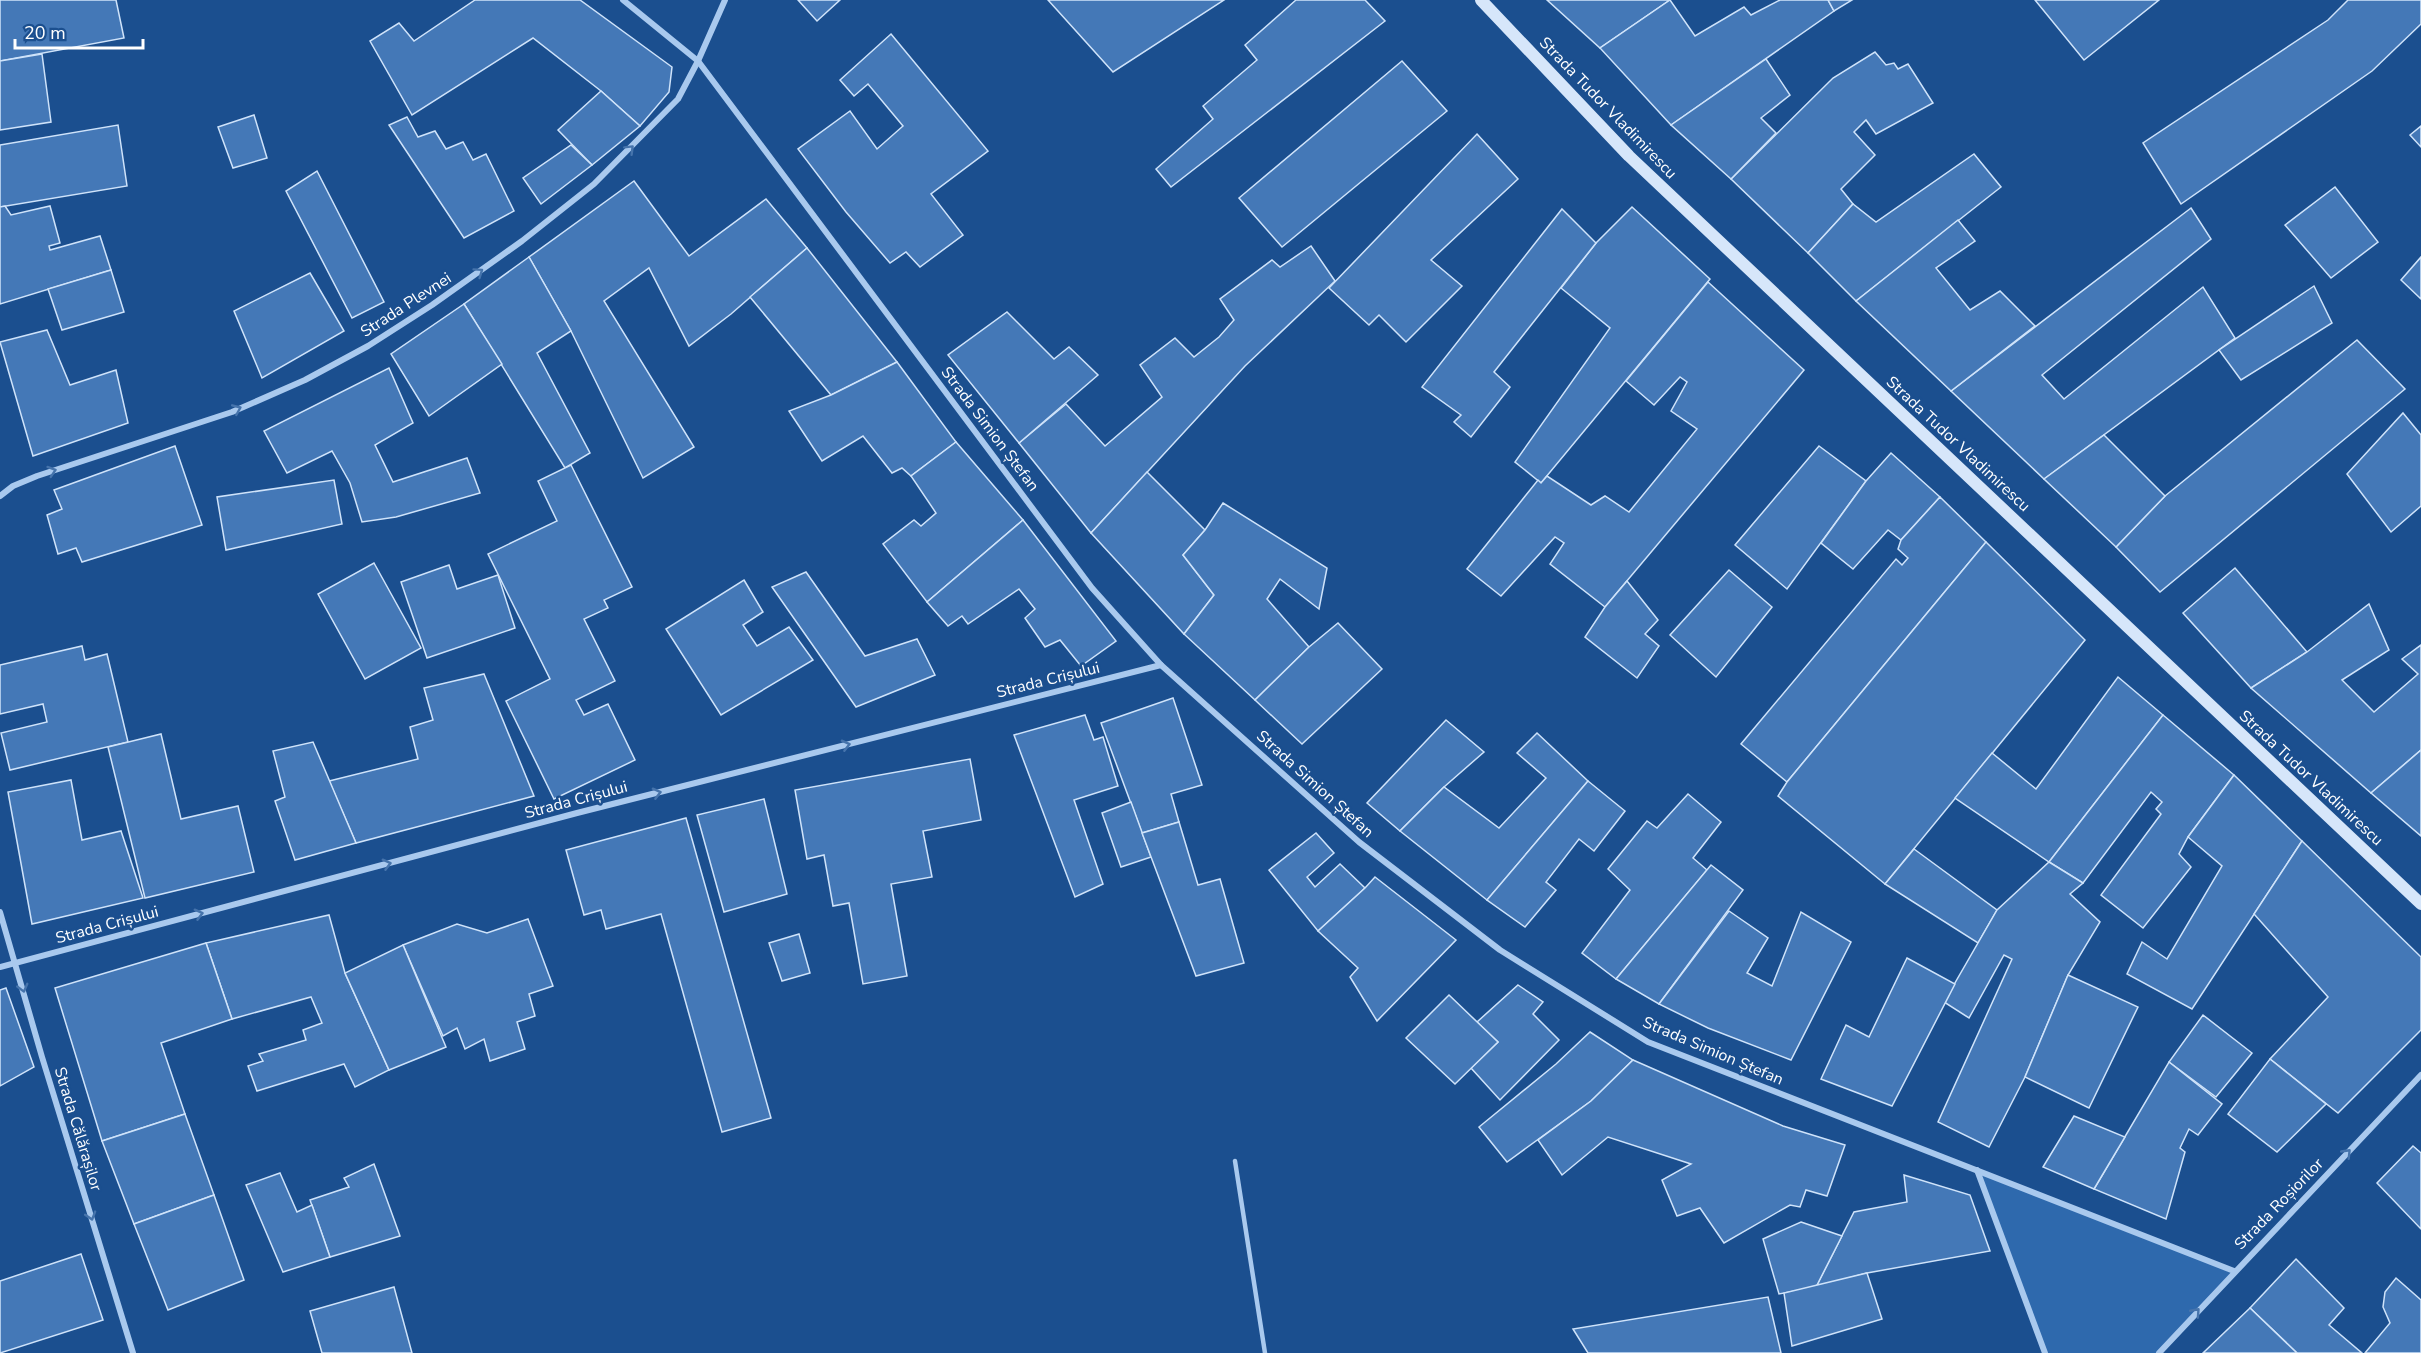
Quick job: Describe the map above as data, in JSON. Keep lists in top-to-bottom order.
{
  "streets": {
    "street": [
      "Strada Tudor Vladimirescu",
      "Strada Plevnei",
      "Strada Simion Ștefan",
      "Strada Crișului",
      "Strada Călărașilor",
      "Strada Roșiorilor"
    ]
  },
  "crossings": [
    ["Strada Plevnei", "Strada Simion Ștefan"],
    ["Strada Simion Ștefan", "Strada Crișului"],
    ["Strada Simion Ștefan", "Strada Roșiorilor"],
    ["Strada Crișului", "Strada Călărașilor"]
  ],
  "one_way": [
    "Strada Plevnei",
    "Strada Crișului",
    "Strada Călărașilor",
    "Strada Roșiorilor"
  ],
  "scale_bar": "20 m"
}
